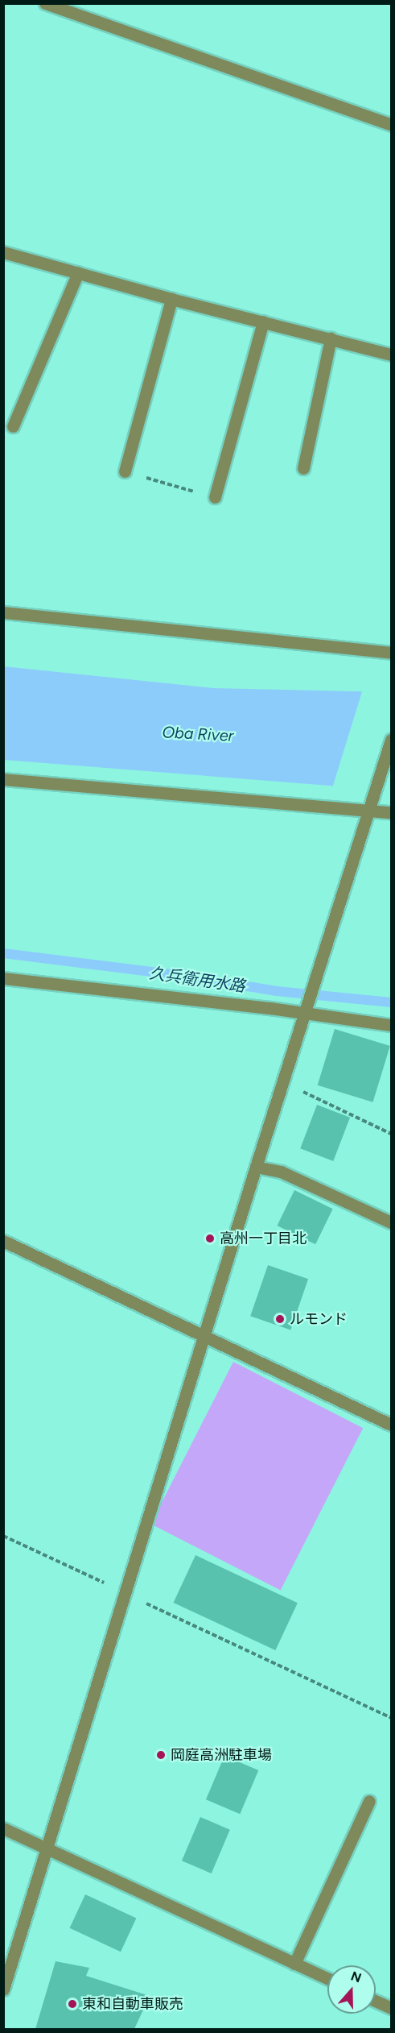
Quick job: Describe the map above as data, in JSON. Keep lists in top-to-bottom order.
{
  "water": ["Oba River", "久兵衛用水路"],
  "places": [
    "高州一丁目北",
    "ルモンド",
    "岡庭高洲駐車場",
    "東和自動車販売"
  ],
  "north": "top"
}
